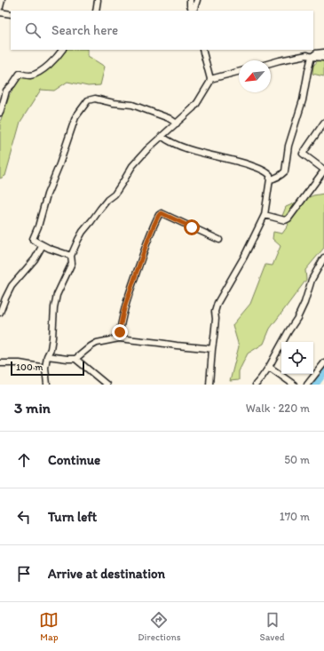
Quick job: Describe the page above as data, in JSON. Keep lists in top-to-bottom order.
{
  "scale_bar": "100 m",
  "north": "bottom left",
  "page": {
    "search": "Search here",
    "scale": "100 m",
    "heading": ["3 min", "Walk · 220 m"],
    "list": [
      ["Continue", "50 m"],
      ["Turn left", "170 m"],
      "Arrive at destination"
    ],
    "nav": ["Map", "Directions", "Saved"]
  }
}
